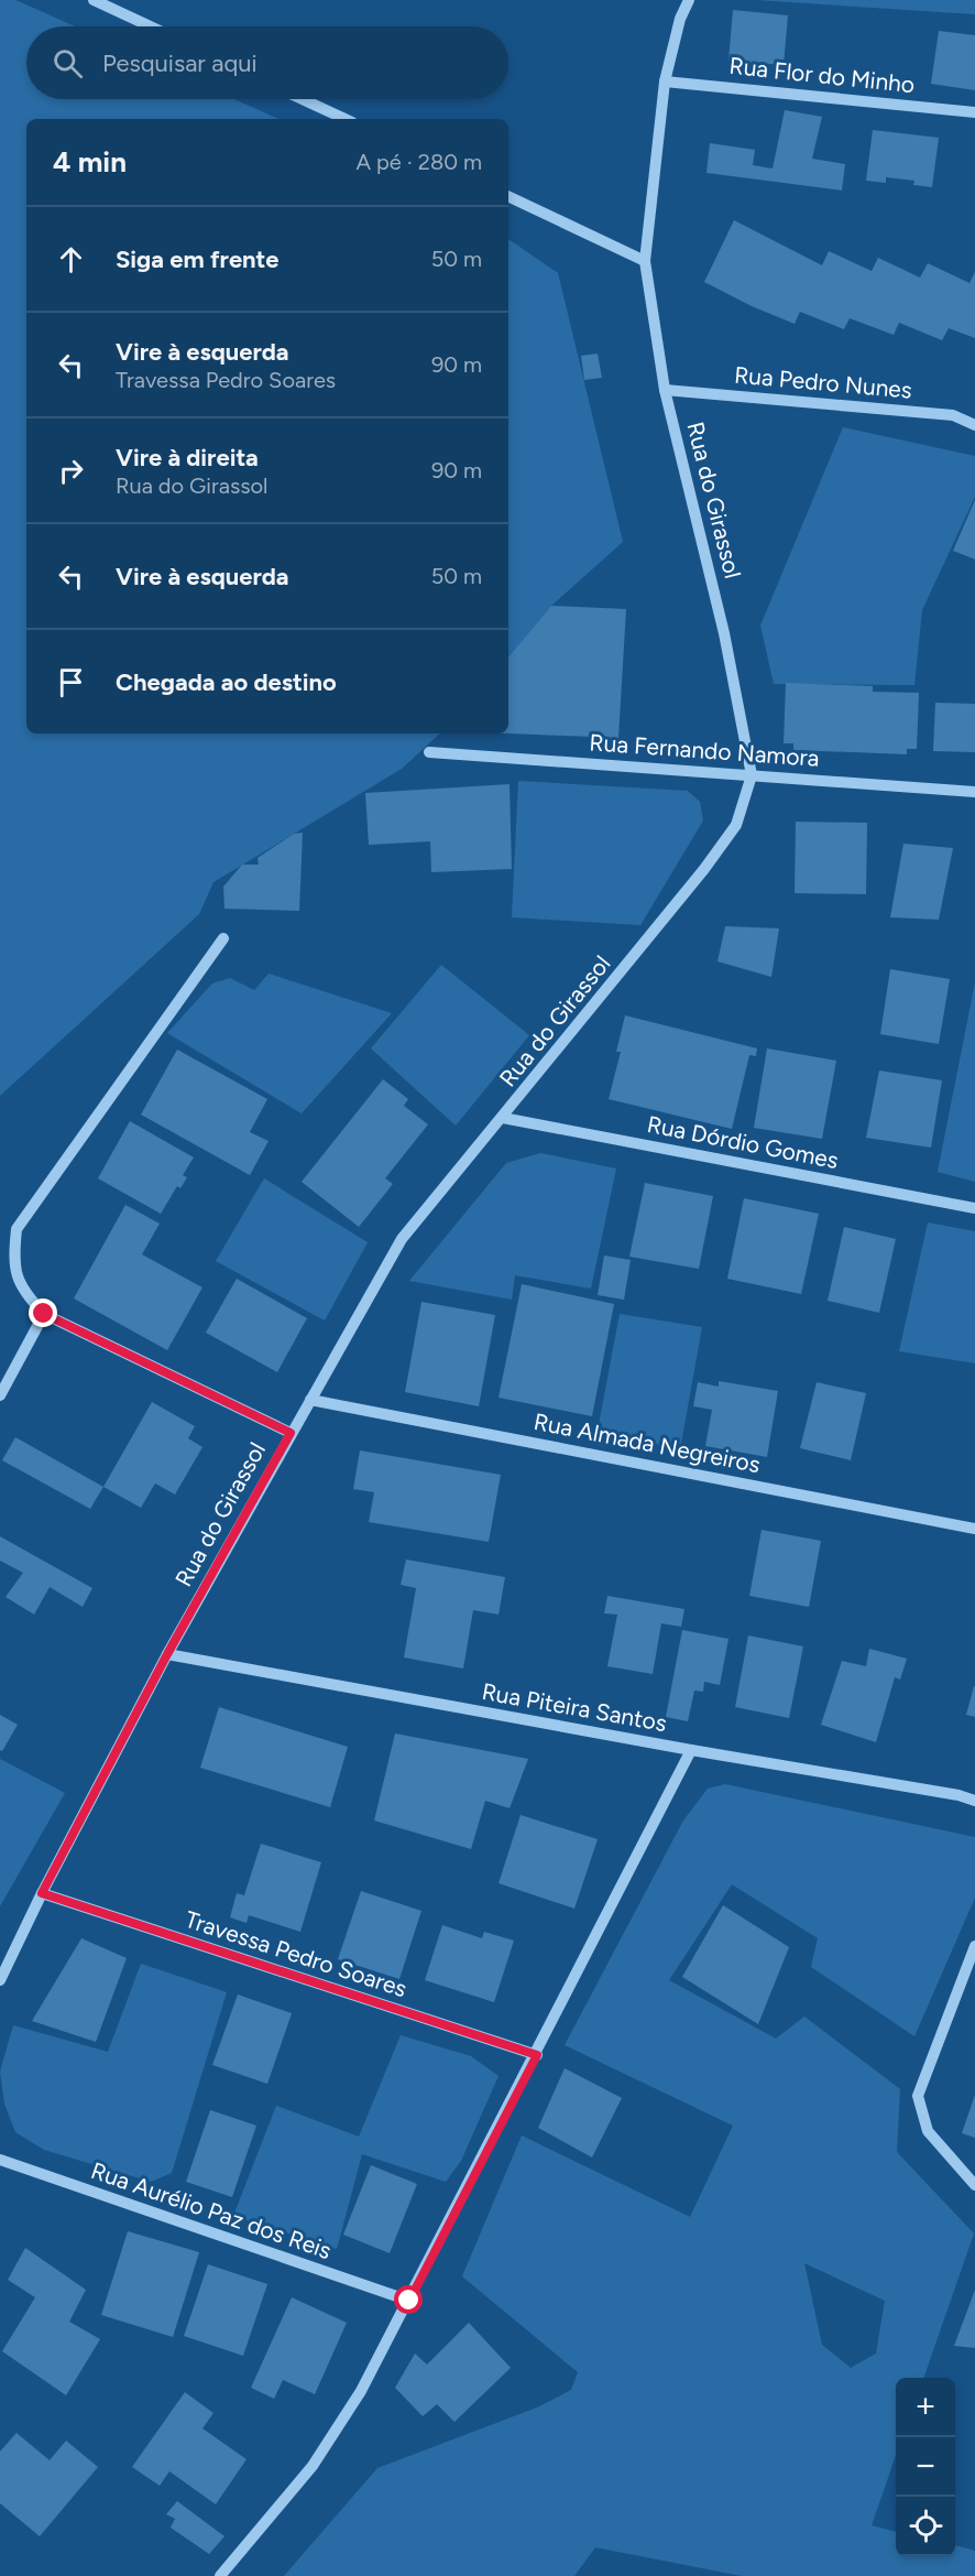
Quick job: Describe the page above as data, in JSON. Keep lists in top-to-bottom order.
{
  "streets": {
    "street": [
      "Rua Flor do Minho",
      "Rua Pedro Nunes",
      "Rua do Girassol",
      "Rua Fernando Namora",
      "Rua Dórdio Gomes",
      "Rua Almada Negreiros",
      "Rua Piteira Santos",
      "Travessa Pedro Soares",
      "Rua Aurélio Paz dos Reis"
    ]
  },
  "crossings": [
    ["Rua Flor do Minho", "Rua do Girassol"],
    ["Rua Pedro Nunes", "Rua do Girassol"],
    ["Rua do Girassol", "Rua Fernando Namora"],
    ["Rua do Girassol", "Rua Dórdio Gomes"],
    ["Rua do Girassol", "Rua Almada Negreiros"],
    ["Rua do Girassol", "Rua Piteira Santos"],
    ["Rua do Girassol", "Travessa Pedro Soares"]
  ],
  "page": {
    "search": "Pesquisar aqui",
    "heading": ["4 min", "A pé · 280 m"],
    "list": [
      ["Siga em frente", "50 m"],
      ["Vire à esquerda", "Travessa Pedro Soares", "90 m"],
      ["Vire à direita", "Rua do Girassol", "90 m"],
      ["Vire à esquerda", "50 m"],
      "Chegada ao destino"
    ],
    "map_buttons": ["+", "−"]
  }
}
